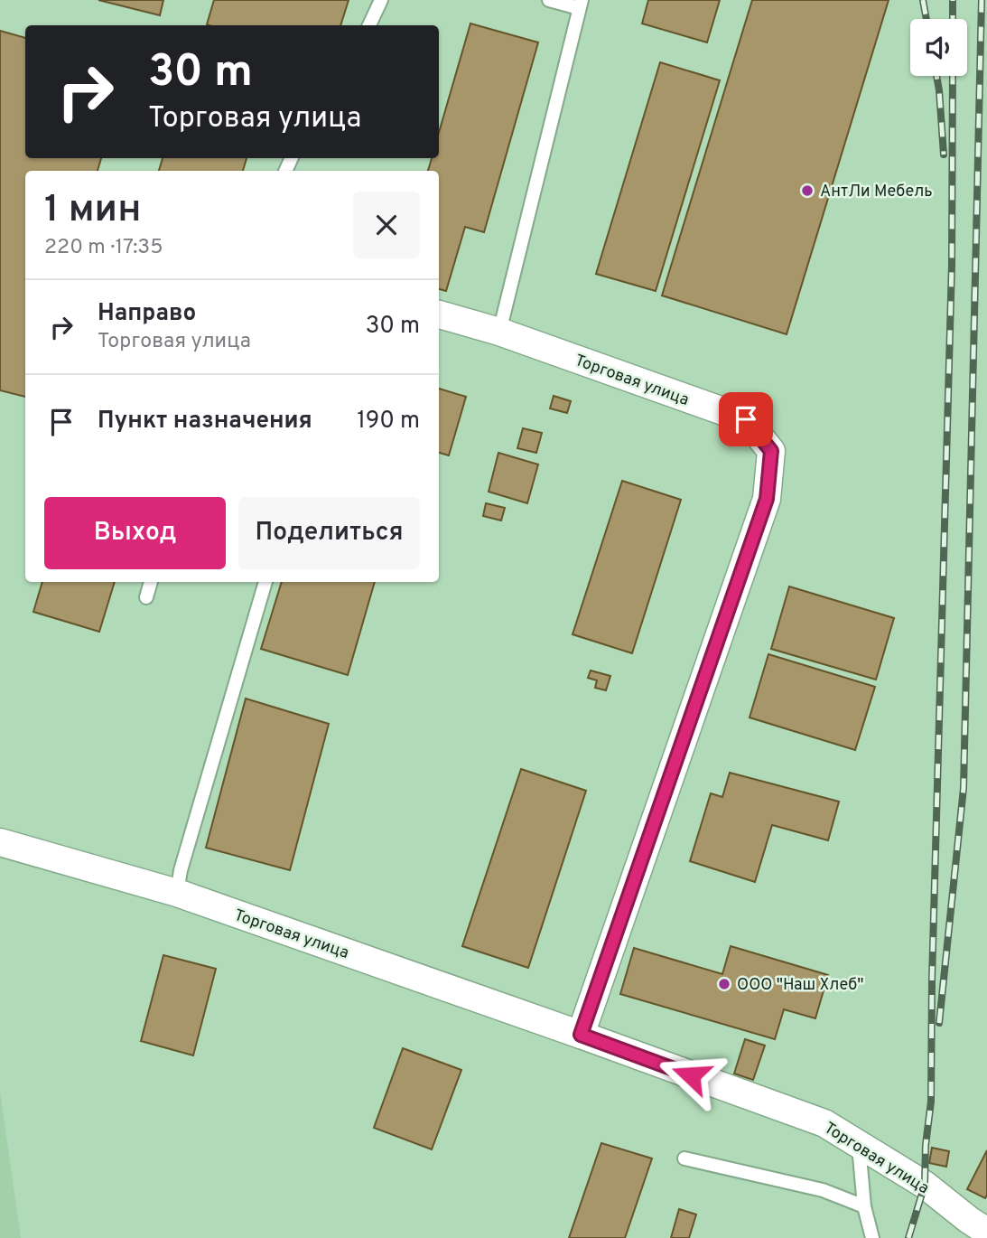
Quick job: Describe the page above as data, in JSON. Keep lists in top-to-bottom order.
{
  "streets": {
    "street": ["Торговая улица"]
  },
  "places": ["АнтЛи Мебель", "ООО \"Наш Хлеб\""],
  "page": {
    "turn": ["30 m", "Торговая улица"],
    "heading": ["1 мин", "220 m · 17:35"],
    "list": [
      {
        "name": "Направо",
        "note": "Торговая улица",
        "value": "30 m"
      },
      {
        "name": "Пункт назначения",
        "value": "190 m"
      }
    ],
    "buttons": ["Выход", "Поделиться"]
  }
}
